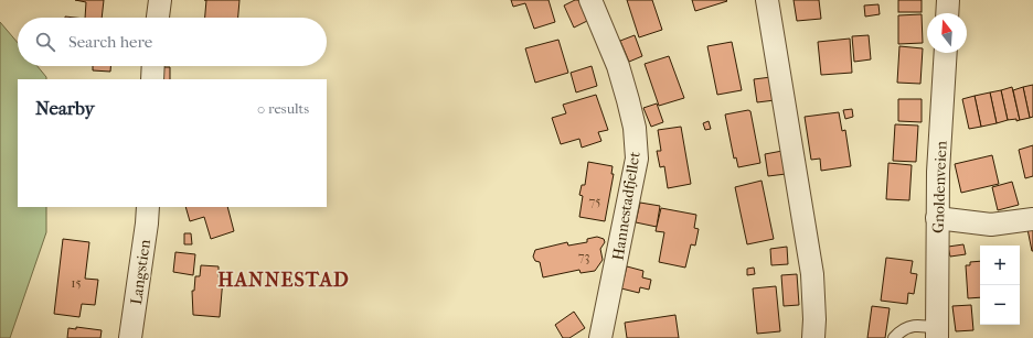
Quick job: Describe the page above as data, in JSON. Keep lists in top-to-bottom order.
{
  "streets": {
    "street": ["Gnoldenveien", "Hannestadfjellet", "Langstien"]
  },
  "districts": ["HANNESTAD"],
  "house_numbers": ["75", "73", "15"],
  "north": "top",
  "page": {
    "search": "Search here",
    "heading": ["Nearby", "0 results"],
    "map_buttons": ["+", "−"]
  }
}
